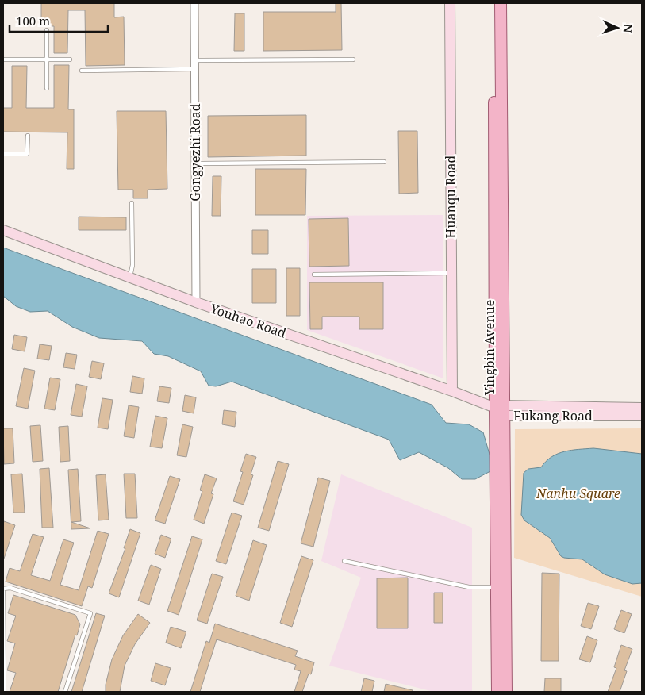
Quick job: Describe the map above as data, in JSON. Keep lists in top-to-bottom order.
{
  "streets": {
    "main road": ["Yingbin Avenue"],
    "street": [
      "Gongyezhi Road",
      "Huanqu Road",
      "Youhao Road",
      "Fukang Road"
    ]
  },
  "crossings": [
    ["Gongyezhi Road", "Youhao Road"],
    ["Huanqu Road", "Youhao Road"],
    ["Youhao Road", "Yingbin Avenue"],
    ["Youhao Road", "Fukang Road"],
    ["Yingbin Avenue", "Fukang Road"]
  ],
  "parks": ["Nanhu Square"],
  "scale_bar": "100 m",
  "north": "right"
}
